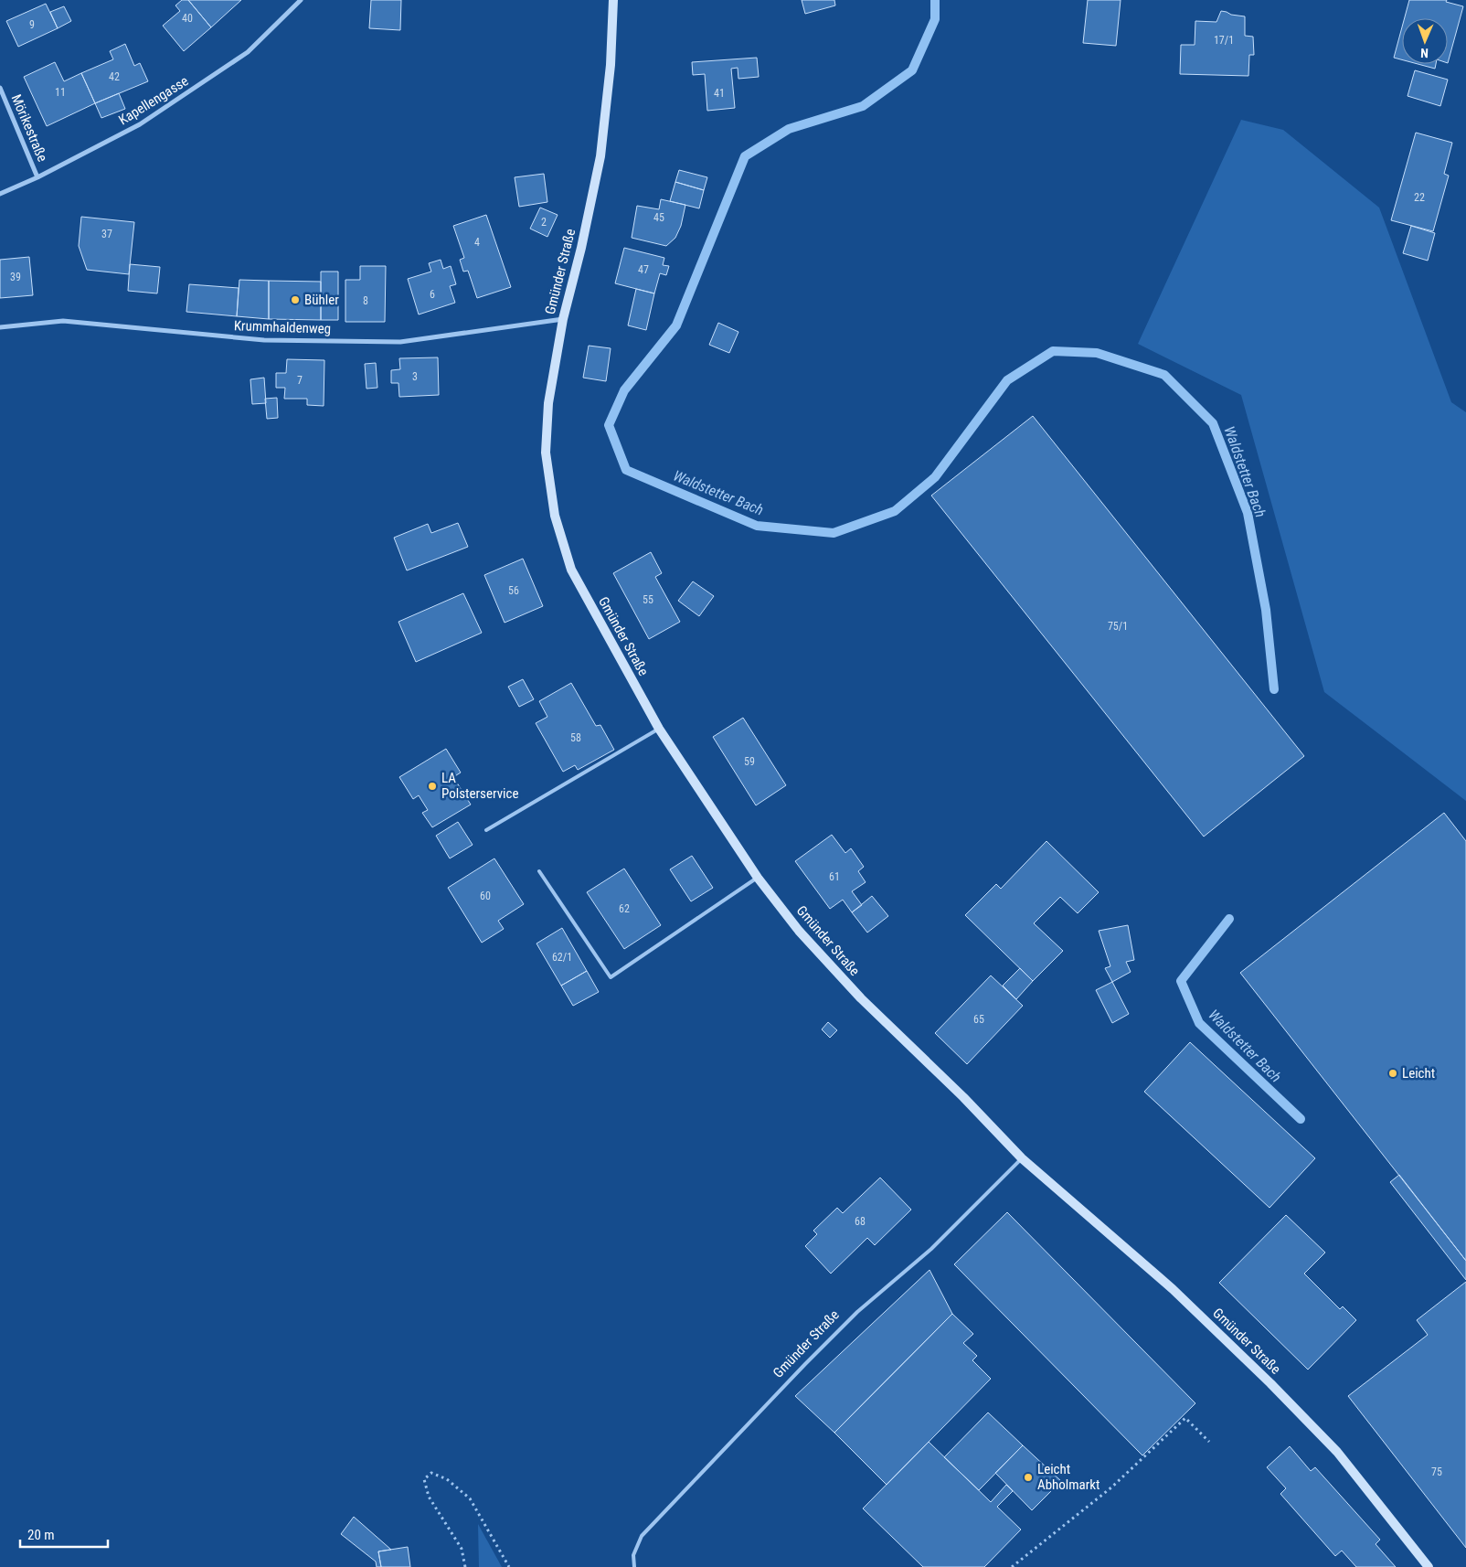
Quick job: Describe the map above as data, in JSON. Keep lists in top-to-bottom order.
{
  "streets": {
    "street": [
      "Kapellengasse",
      "Mörikestraße",
      "Gmünder Straße",
      "Krummhaldenweg"
    ]
  },
  "crossings": [
    ["Kapellengasse", "Mörikestraße"],
    ["Gmünder Straße", "Krummhaldenweg"]
  ],
  "water": ["Waldstetter Bach"],
  "places": [
    "Bühler",
    "LA Polsterservice",
    "Leicht",
    "Leicht Abholmarkt"
  ],
  "house_numbers": [
    "40",
    "9",
    "17/1",
    "42",
    "11",
    "41",
    "22",
    "45",
    "2",
    "37",
    "4",
    "47",
    "39",
    "6",
    "8",
    "3",
    "7",
    "56",
    "55",
    "75/1",
    "58",
    "59",
    "61",
    "60",
    "62",
    "62/1",
    "65",
    "68",
    "75"
  ],
  "scale_bar": "20 m",
  "north": "bottom"
}
